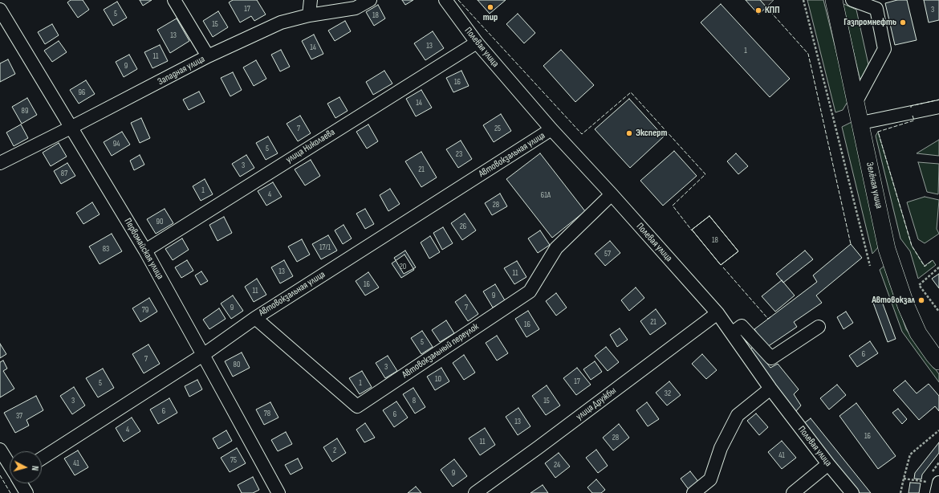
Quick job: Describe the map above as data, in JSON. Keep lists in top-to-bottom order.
{
  "streets": {
    "main road": ["Зелёная улица"],
    "street": [
      "Полевая улица",
      "Западная улица",
      "улица Николаева",
      "Автовокзальная улица",
      "Первомайская улица",
      "Автовокзальный переулок",
      "улица Дружбы"
    ]
  },
  "crossings": [
    ["Полевая улица", "улица Николаева"],
    ["Полевая улица", "Автовокзальная улица"],
    ["Полевая улица", "Автовокзальный переулок"],
    ["Полевая улица", "улица Дружбы"],
    ["Западная улица", "Первомайская улица"],
    ["улица Николаева", "Первомайская улица"],
    ["Автовокзальная улица", "Первомайская улица"],
    ["Автовокзальная улица", "Автовокзальный переулок"]
  ],
  "places": [
    "тир",
    "КПП",
    "Газпромнефть",
    "Эксперт",
    "Автовокзал"
  ],
  "house_numbers": [
    "17",
    "3",
    "5",
    "18",
    "15",
    "13",
    "13",
    "14",
    "1",
    "11",
    "9",
    "16",
    "96",
    "14",
    "89",
    "7",
    "25",
    "94",
    "5",
    "23",
    "3",
    "21",
    "87",
    "1",
    "4",
    "61А",
    "28",
    "90",
    "26",
    "18",
    "17/1",
    "83",
    "57",
    "20",
    "13",
    "11",
    "16",
    "11",
    "9",
    "9",
    "7",
    "79",
    "21",
    "16",
    "5",
    "6",
    "7",
    "80",
    "3",
    "10",
    "17",
    "5",
    "1",
    "32",
    "3",
    "8",
    "15",
    "6",
    "78",
    "6",
    "37",
    "13",
    "4",
    "16",
    "28",
    "11",
    "2",
    "41",
    "75",
    "41",
    "24",
    "9"
  ],
  "north": "right"
}
